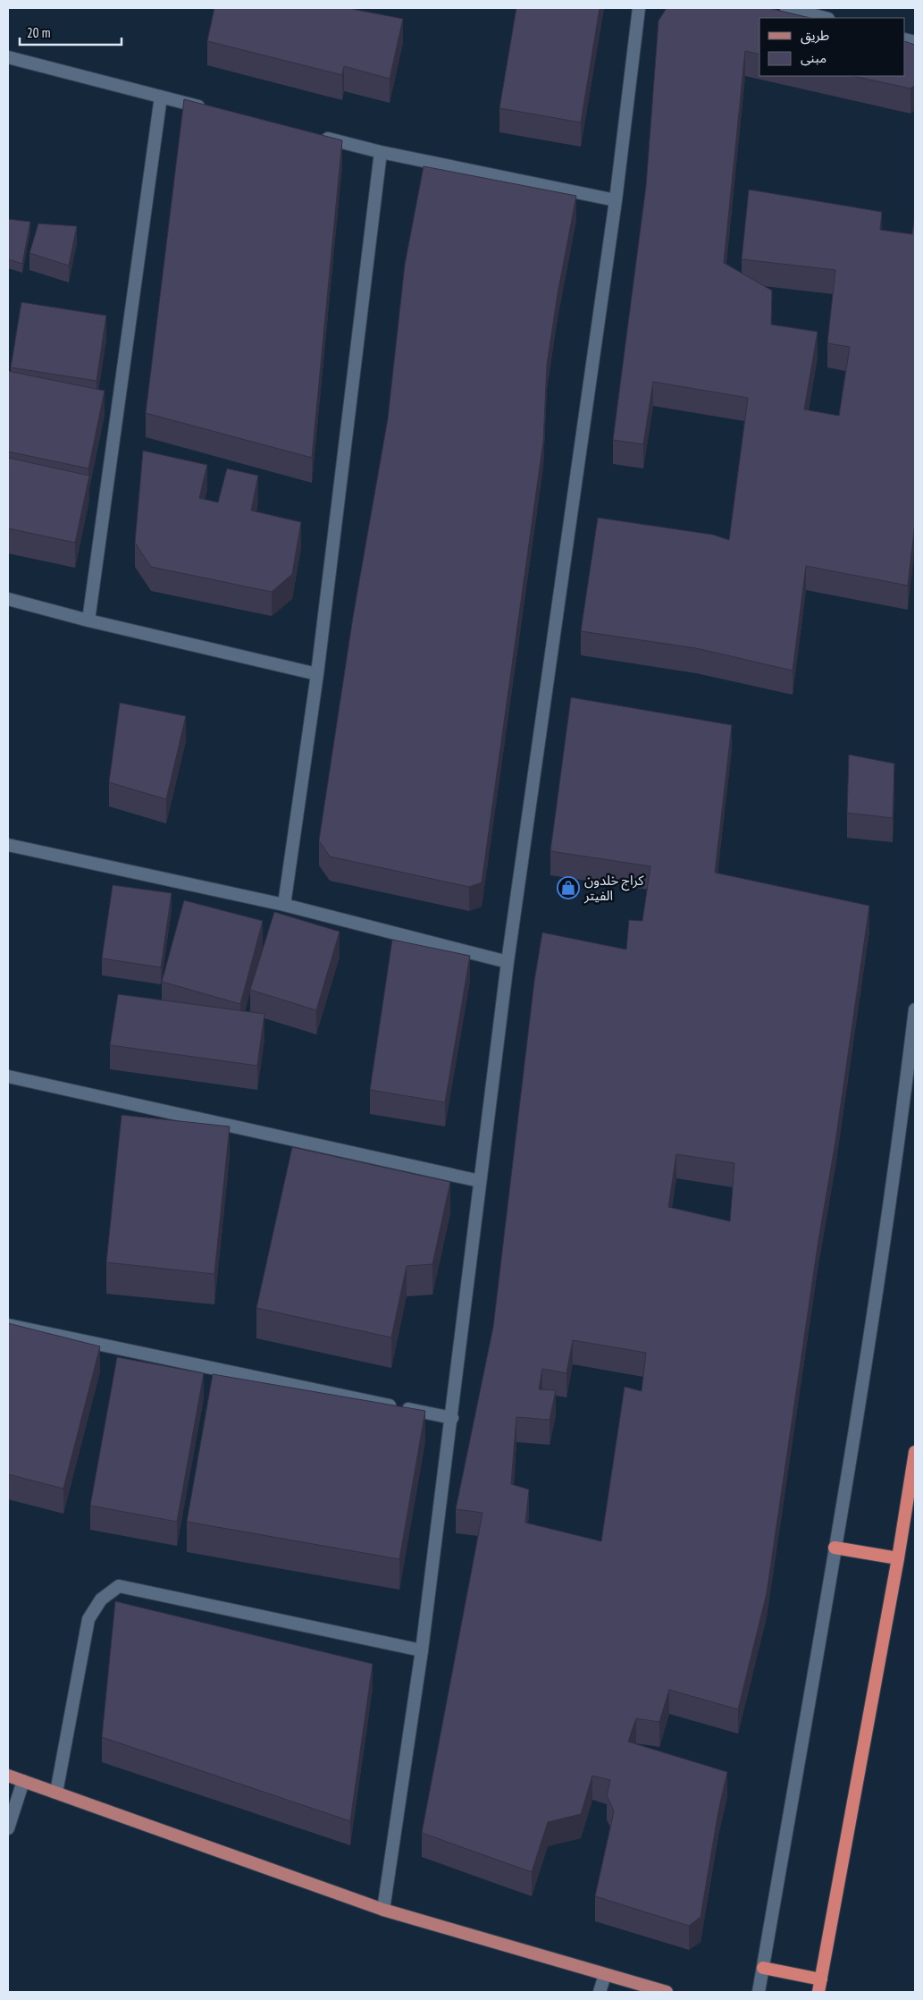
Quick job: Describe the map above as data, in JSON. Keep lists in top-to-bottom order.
{
  "places": {
    "shop": ["كراج خلدون الفيتر"]
  },
  "legend": ["طريق", "مبنى"],
  "scale_bar": "20 m"
}
